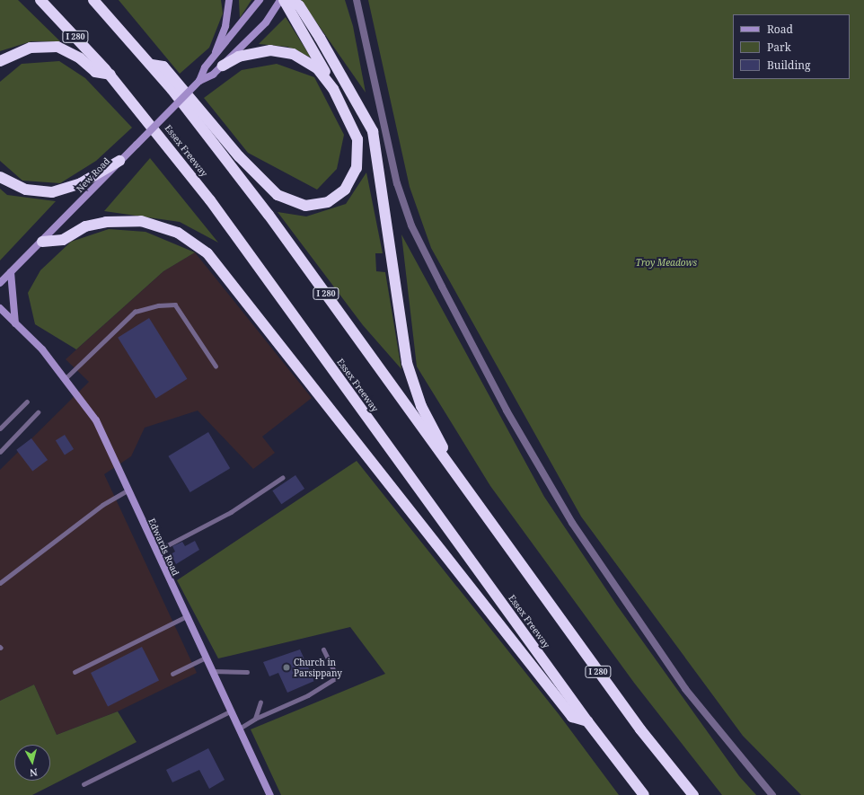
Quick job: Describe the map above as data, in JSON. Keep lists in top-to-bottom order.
{
  "streets": {
    "highway": ["I 280", "Essex Freeway"],
    "street": ["New Road", "Edwards Road"]
  },
  "parks": ["Troy Meadows"],
  "places": ["Church in Parsippany"],
  "legend": ["Road", "Park", "Building"],
  "north": "bottom"
}
